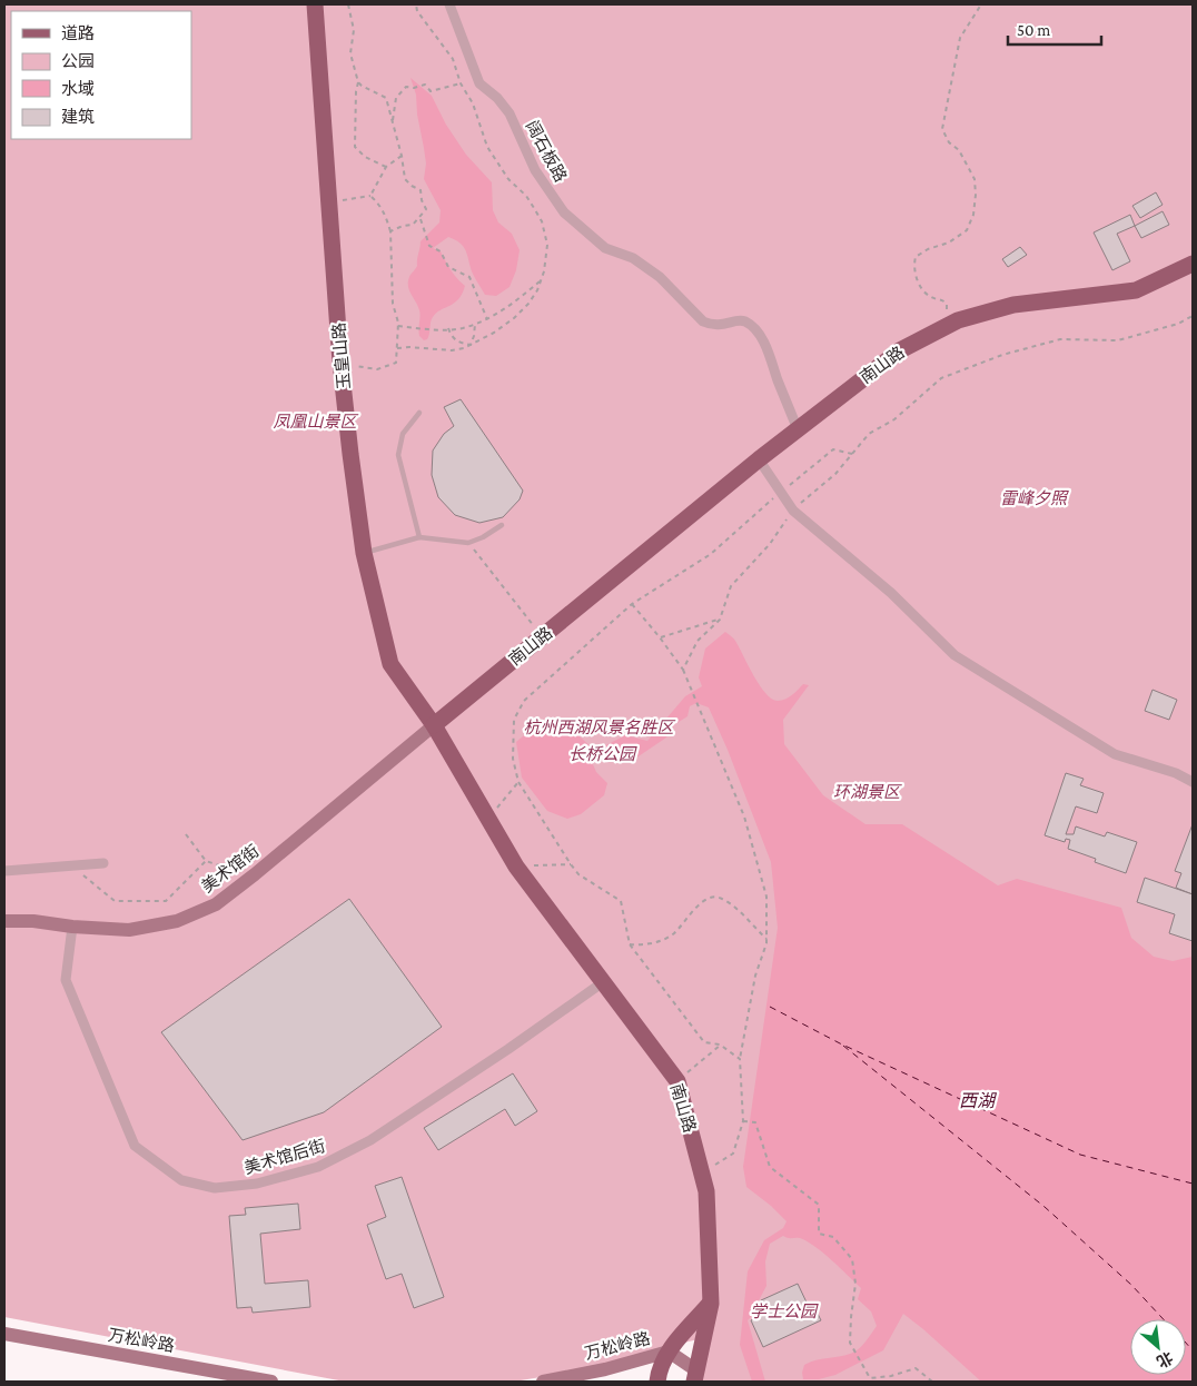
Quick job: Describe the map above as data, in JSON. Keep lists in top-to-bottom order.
{
  "streets": {
    "main road": ["玉皇山路", "南山路"],
    "street": [
      "阔石板路",
      "美术馆街",
      "美术馆后街",
      "万松岭路"
    ]
  },
  "crossings": [
    ["阔石板路", "南山路"],
    ["玉皇山路", "南山路"],
    ["玉皇山路", "美术馆街"],
    ["南山路", "美术馆街"],
    ["南山路", "美术馆后街"],
    ["南山路", "万松岭路"],
    ["美术馆街", "美术馆后街"]
  ],
  "water": ["西湖"],
  "parks": [
    "凤凰山景区",
    "雷峰夕照",
    "杭州西湖风景名胜区",
    "长桥公园",
    "环湖景区",
    "学士公园"
  ],
  "legend": [
    "道路",
    "公园",
    "水域",
    "建筑"
  ],
  "scale_bar": "50 m",
  "north": "bottom right"
}
